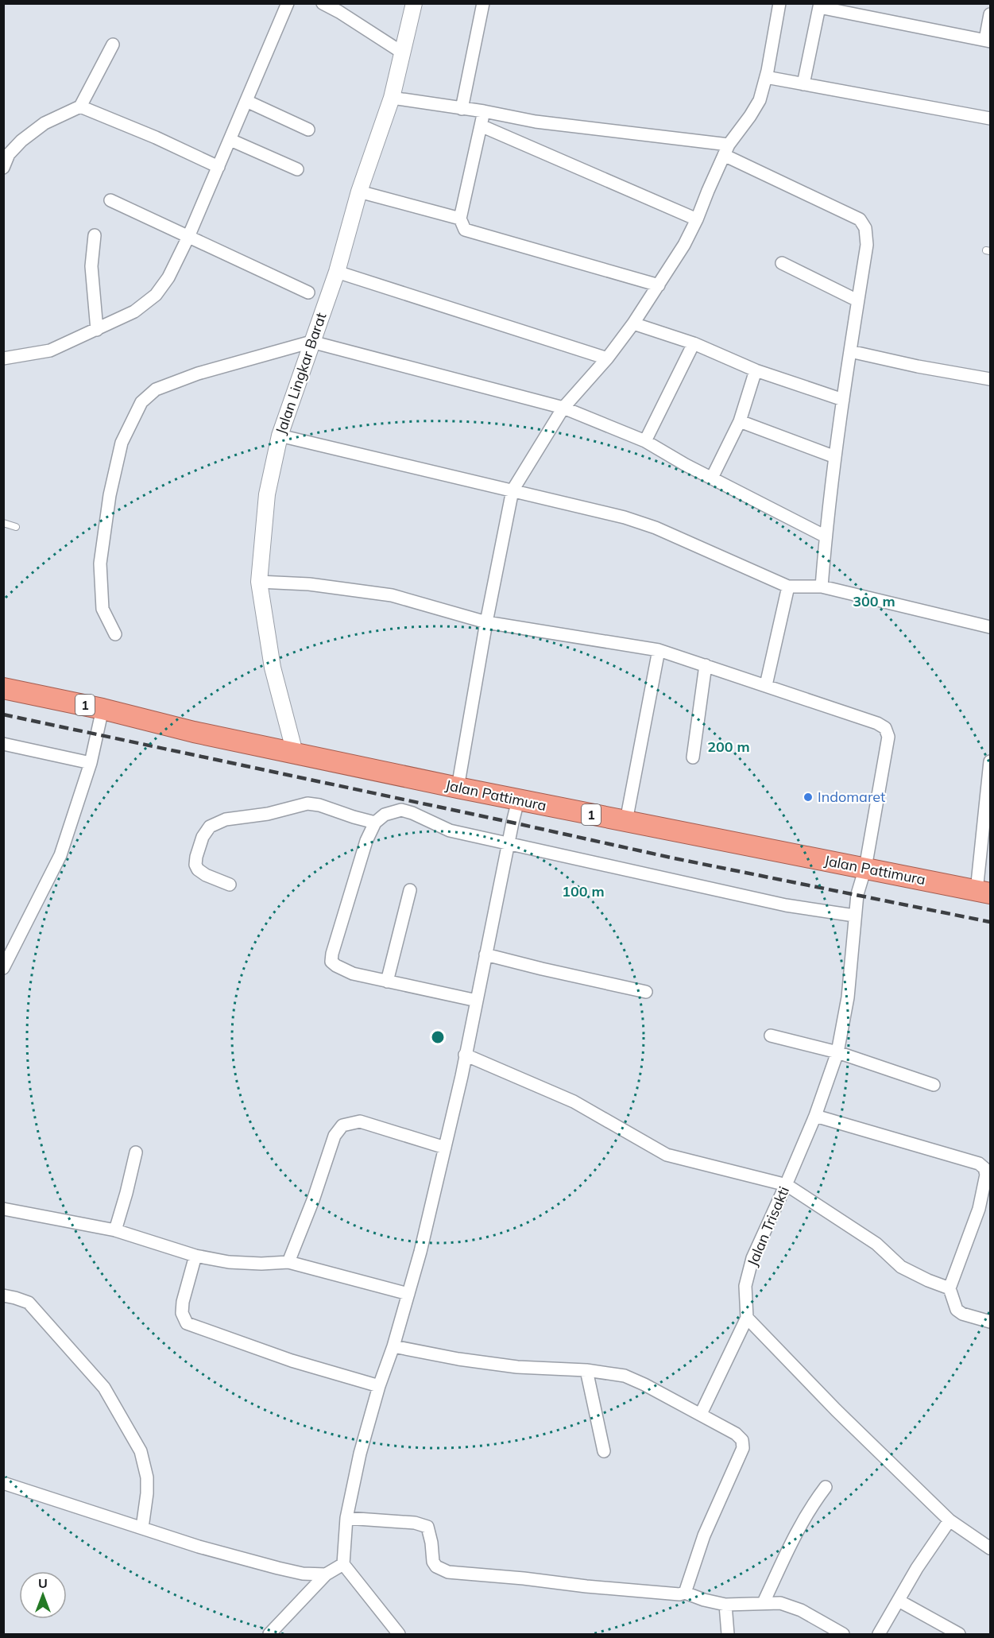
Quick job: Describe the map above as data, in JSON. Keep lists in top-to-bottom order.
{
  "streets": {
    "highway": ["1", "Jalan Pattimura"],
    "street": ["Jalan Lingkar Barat", "Jalan Trisakti"]
  },
  "crossings": [
    ["Jalan Lingkar Barat", "Jalan Pattimura"],
    ["Jalan Pattimura", "Jalan Trisakti"]
  ],
  "places": ["Indomaret"],
  "north": "top",
  "rings": ["300 m", "200 m", "100 m"]
}
